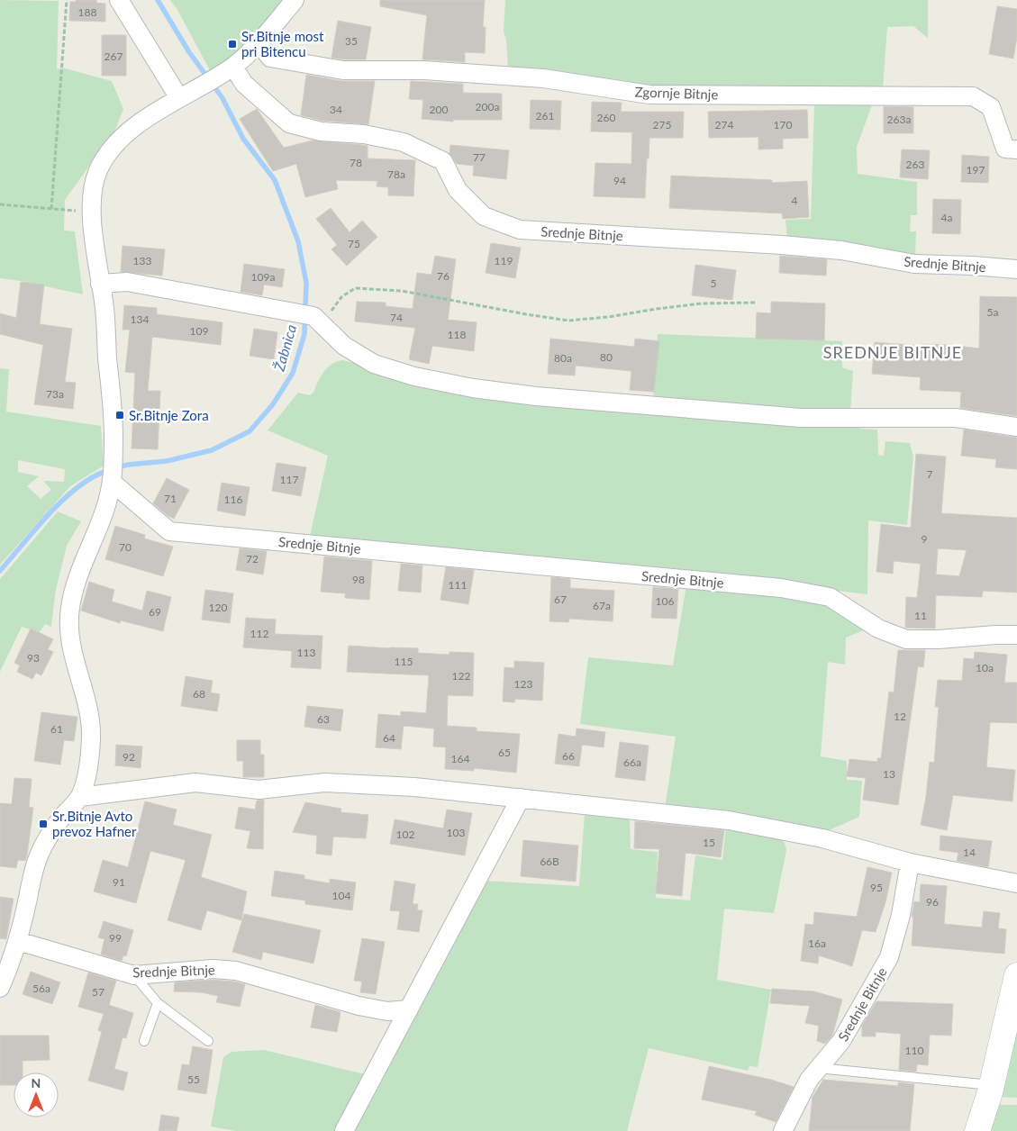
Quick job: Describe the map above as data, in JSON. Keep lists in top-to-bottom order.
{
  "streets": {
    "street": ["Zgornje Bitnje", "Srednje Bitnje"]
  },
  "districts": ["SREDNJE BITNJE"],
  "water": ["Žabnica"],
  "places": {
    "transit": ["Sr.Bitnje most pri Bitencu", "Sr.Bitnje Zora", "Sr.Bitnje Avto prevoz Hafner"]
  },
  "house_numbers": [
    "188",
    "35",
    "267",
    "200a",
    "34",
    "200",
    "261",
    "260",
    "263a",
    "275",
    "274",
    "170",
    "77",
    "78",
    "263",
    "197",
    "78a",
    "94",
    "4",
    "4a",
    "75",
    "133",
    "119",
    "76",
    "109a",
    "5",
    "5a",
    "74",
    "134",
    "109",
    "118",
    "80",
    "80a",
    "73a",
    "7",
    "117",
    "71",
    "116",
    "9",
    "70",
    "72",
    "98",
    "111",
    "67",
    "106",
    "67a",
    "120",
    "69",
    "11",
    "112",
    "113",
    "93",
    "115",
    "10a",
    "122",
    "123",
    "68",
    "12",
    "63",
    "61",
    "64",
    "65",
    "66",
    "92",
    "164",
    "66a",
    "13",
    "103",
    "102",
    "15",
    "14",
    "66B",
    "91",
    "95",
    "104",
    "96",
    "99",
    "16a",
    "56a",
    "57",
    "110",
    "55"
  ],
  "north": "top"
}
